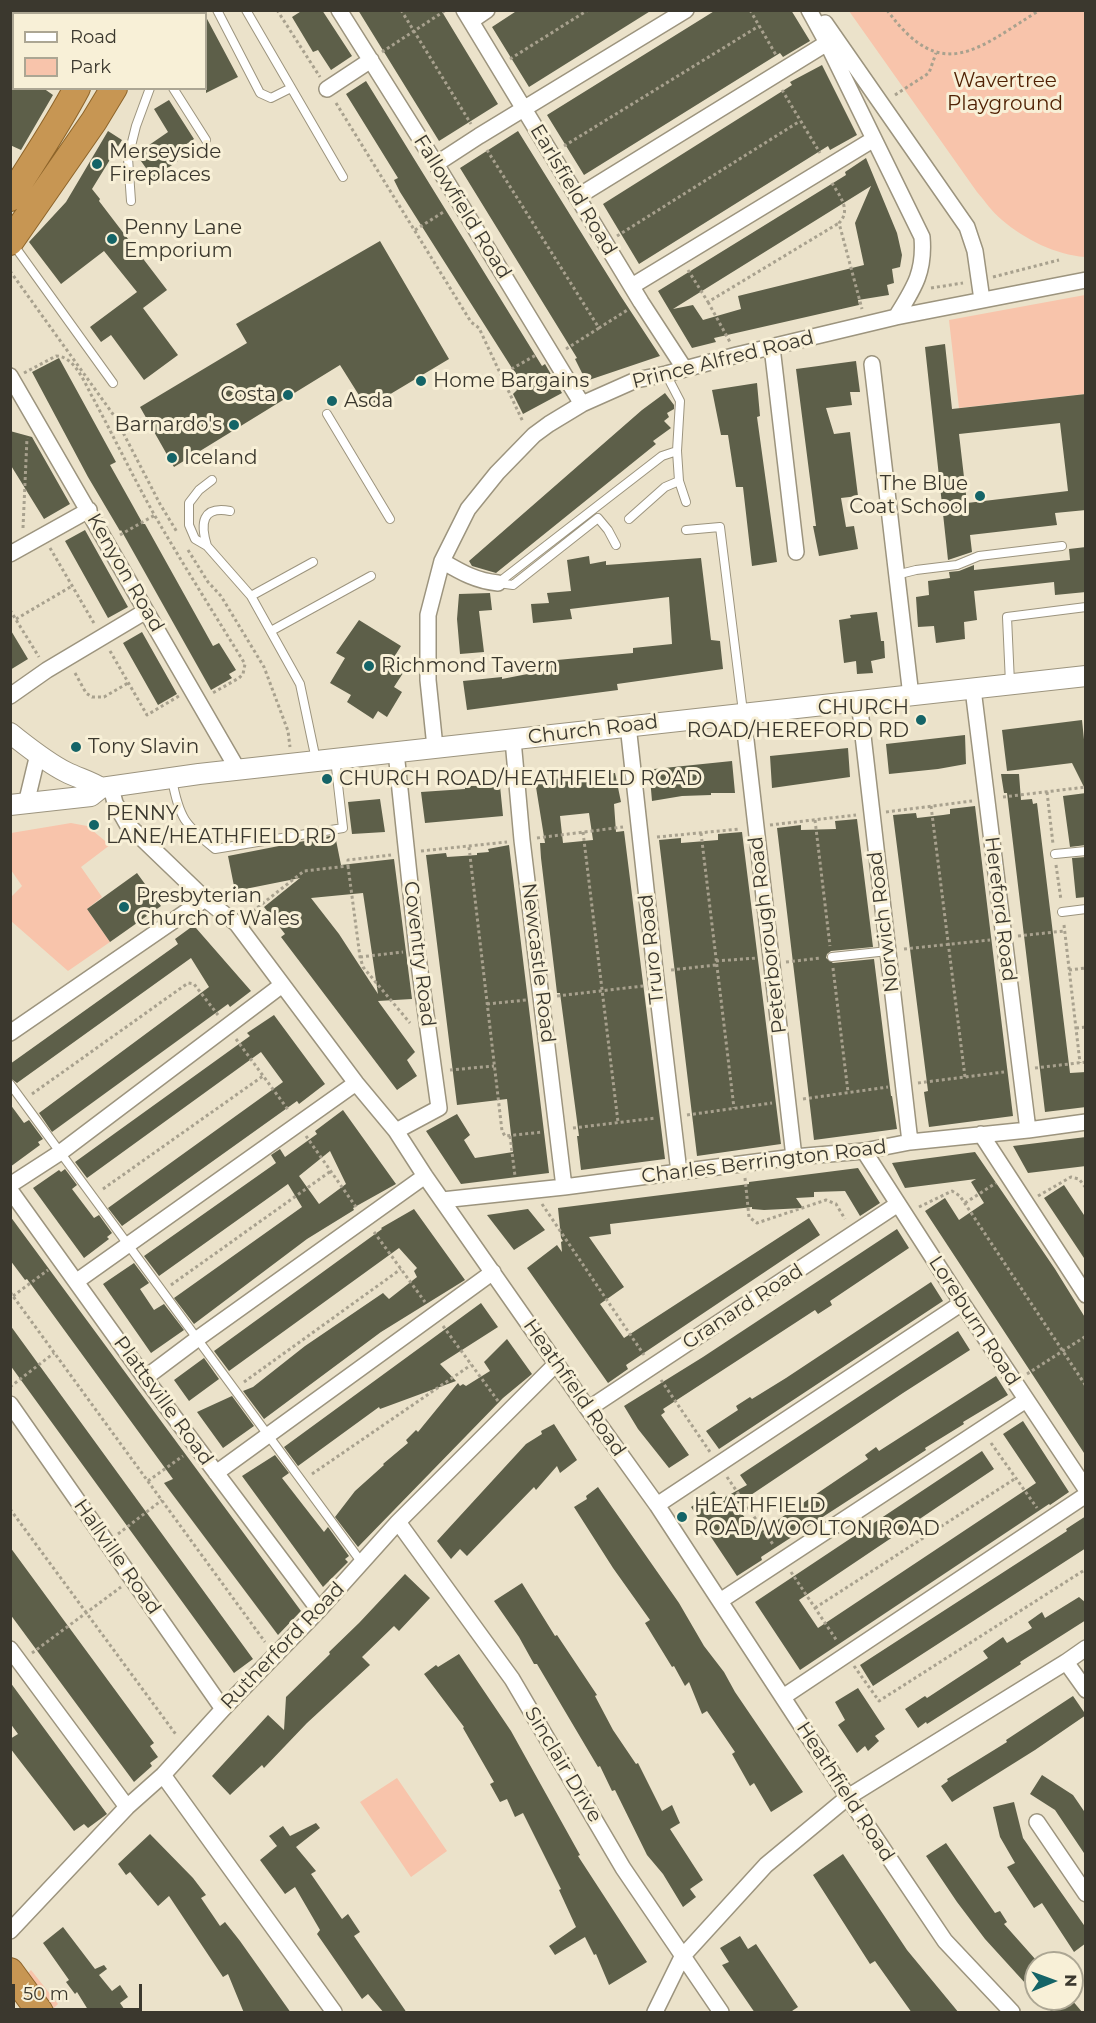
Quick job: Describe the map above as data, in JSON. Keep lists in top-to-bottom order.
{
  "streets": {
    "street": [
      "Earlsfield Road",
      "Fallowfield Road",
      "Prince Alfred Road",
      "Kenyon Road",
      "Church Road",
      "Hereford Road",
      "Norwich Road",
      "Peterborough Road",
      "Truro Road",
      "Coventry Road",
      "Newcastle Road",
      "Charles Berrington Road",
      "Granard Road",
      "Loreburn Road",
      "Heathfield Road",
      "Plattsville Road",
      "Hallville Road",
      "Rutherford Road",
      "Sinclair Drive"
    ]
  },
  "crossings": [
    ["Earlsfield Road", "Prince Alfred Road"],
    ["Fallowfield Road", "Prince Alfred Road"],
    ["Prince Alfred Road", "Church Road"],
    ["Kenyon Road", "Church Road"],
    ["Church Road", "Hereford Road"],
    ["Church Road", "Norwich Road"],
    ["Church Road", "Peterborough Road"],
    ["Church Road", "Truro Road"],
    ["Church Road", "Coventry Road"],
    ["Church Road", "Newcastle Road"],
    ["Church Road", "Heathfield Road"],
    ["Hereford Road", "Charles Berrington Road"],
    ["Norwich Road", "Charles Berrington Road"],
    ["Peterborough Road", "Charles Berrington Road"],
    ["Truro Road", "Charles Berrington Road"],
    ["Coventry Road", "Heathfield Road"],
    ["Newcastle Road", "Charles Berrington Road"],
    ["Charles Berrington Road", "Loreburn Road"],
    ["Charles Berrington Road", "Heathfield Road"],
    ["Granard Road", "Loreburn Road"],
    ["Granard Road", "Heathfield Road"],
    ["Heathfield Road", "Rutherford Road"],
    ["Plattsville Road", "Rutherford Road"],
    ["Hallville Road", "Rutherford Road"],
    ["Rutherford Road", "Sinclair Drive"]
  ],
  "parks": ["Wavertree Playground"],
  "places": [
    "Merseyside Fireplaces",
    "Penny Lane Emporium",
    "Home Bargains",
    "Costa",
    "Asda",
    "Barnardo's",
    "Iceland",
    "The Blue Coat School",
    "Richmond Tavern",
    "CHURCH ROAD/HEREFORD RD",
    "Tony Slavin",
    "CHURCH ROAD/HEATHFIELD ROAD",
    "PENNY LANE/HEATHFIELD RD",
    "Presbyterian Church of Wales",
    "HEATHFIELD ROAD/WOOLTON ROAD"
  ],
  "legend": ["Road", "Park"],
  "scale_bar": "50 m",
  "north": "right"
}
